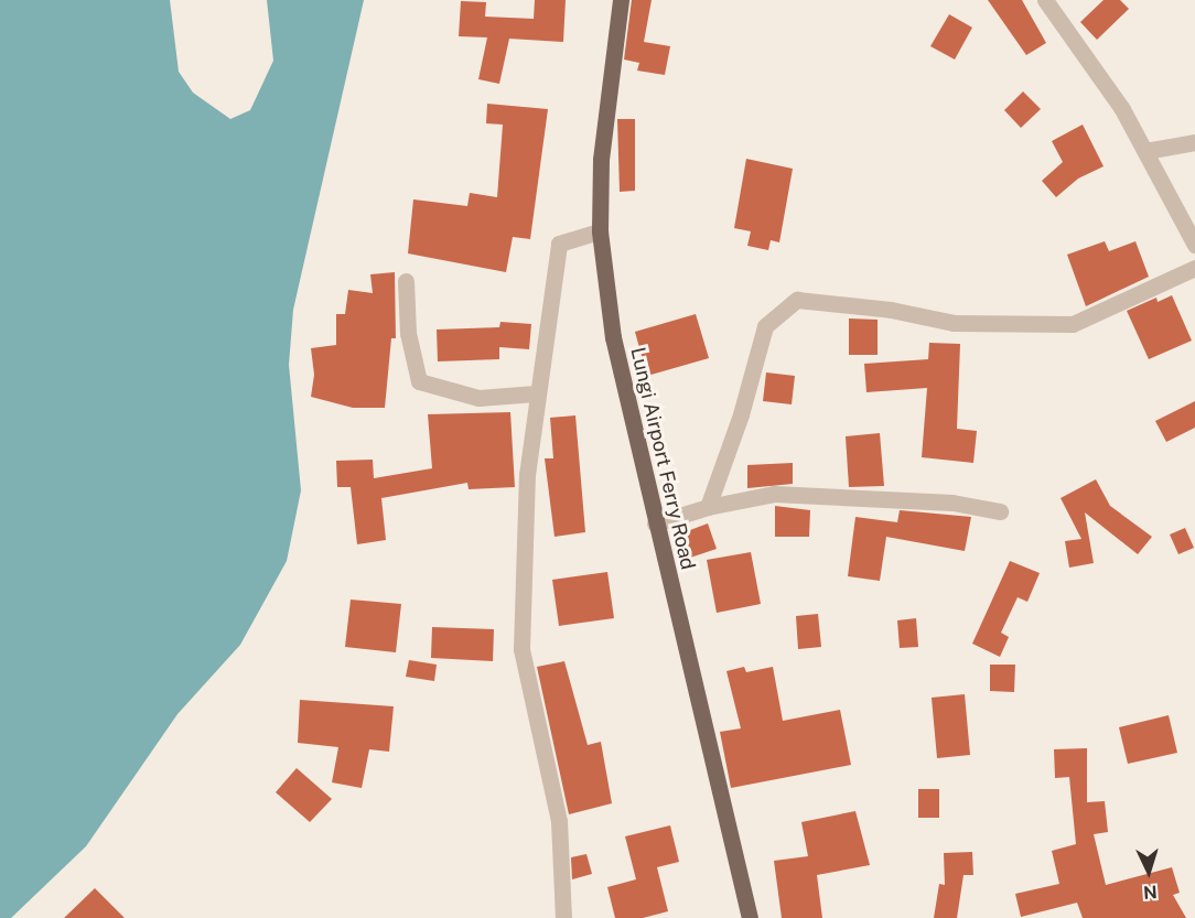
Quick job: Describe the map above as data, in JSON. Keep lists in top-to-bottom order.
{
  "streets": {
    "main road": ["Lungi Airport Ferry Road"]
  },
  "north": "bottom"
}
